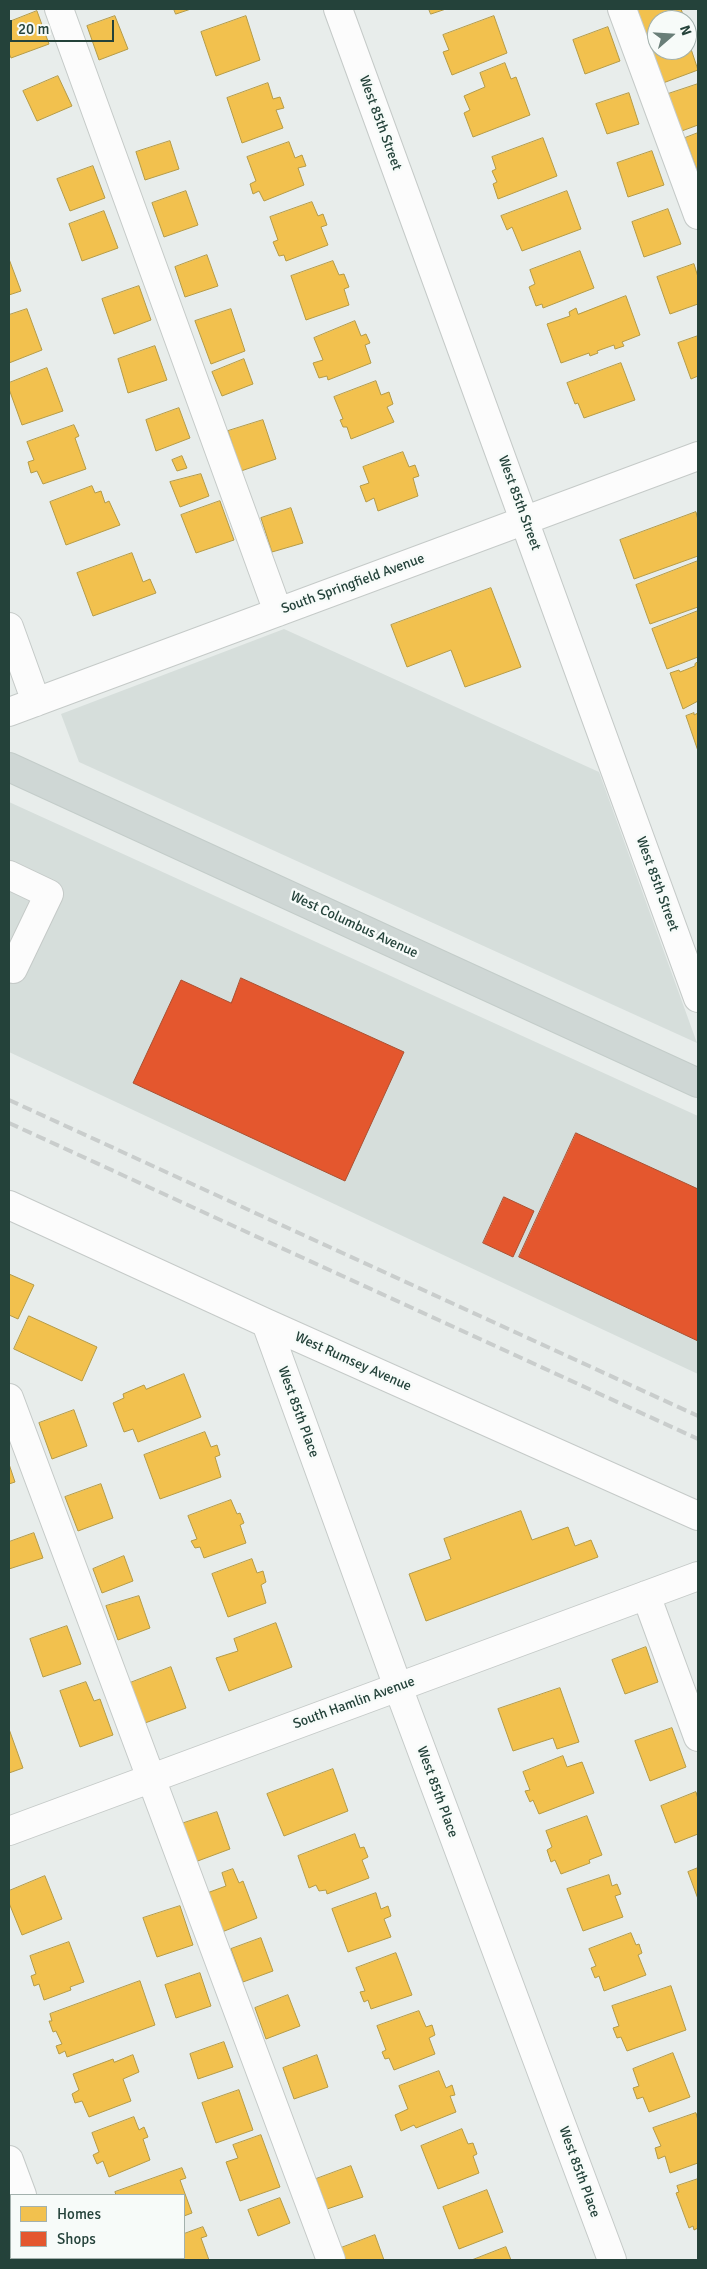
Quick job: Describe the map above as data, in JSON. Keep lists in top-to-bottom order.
{
  "streets": {
    "main road": ["West Columbus Avenue"],
    "street": [
      "West 85th Street",
      "South Springfield Avenue",
      "West Rumsey Avenue",
      "West 85th Place",
      "South Hamlin Avenue"
    ]
  },
  "crossings": [
    ["West 85th Street", "South Springfield Avenue"],
    ["West Rumsey Avenue", "West 85th Place"],
    ["West 85th Place", "South Hamlin Avenue"]
  ],
  "legend": ["Homes", "Shops"],
  "scale_bar": "20 m",
  "north": "right"
}
